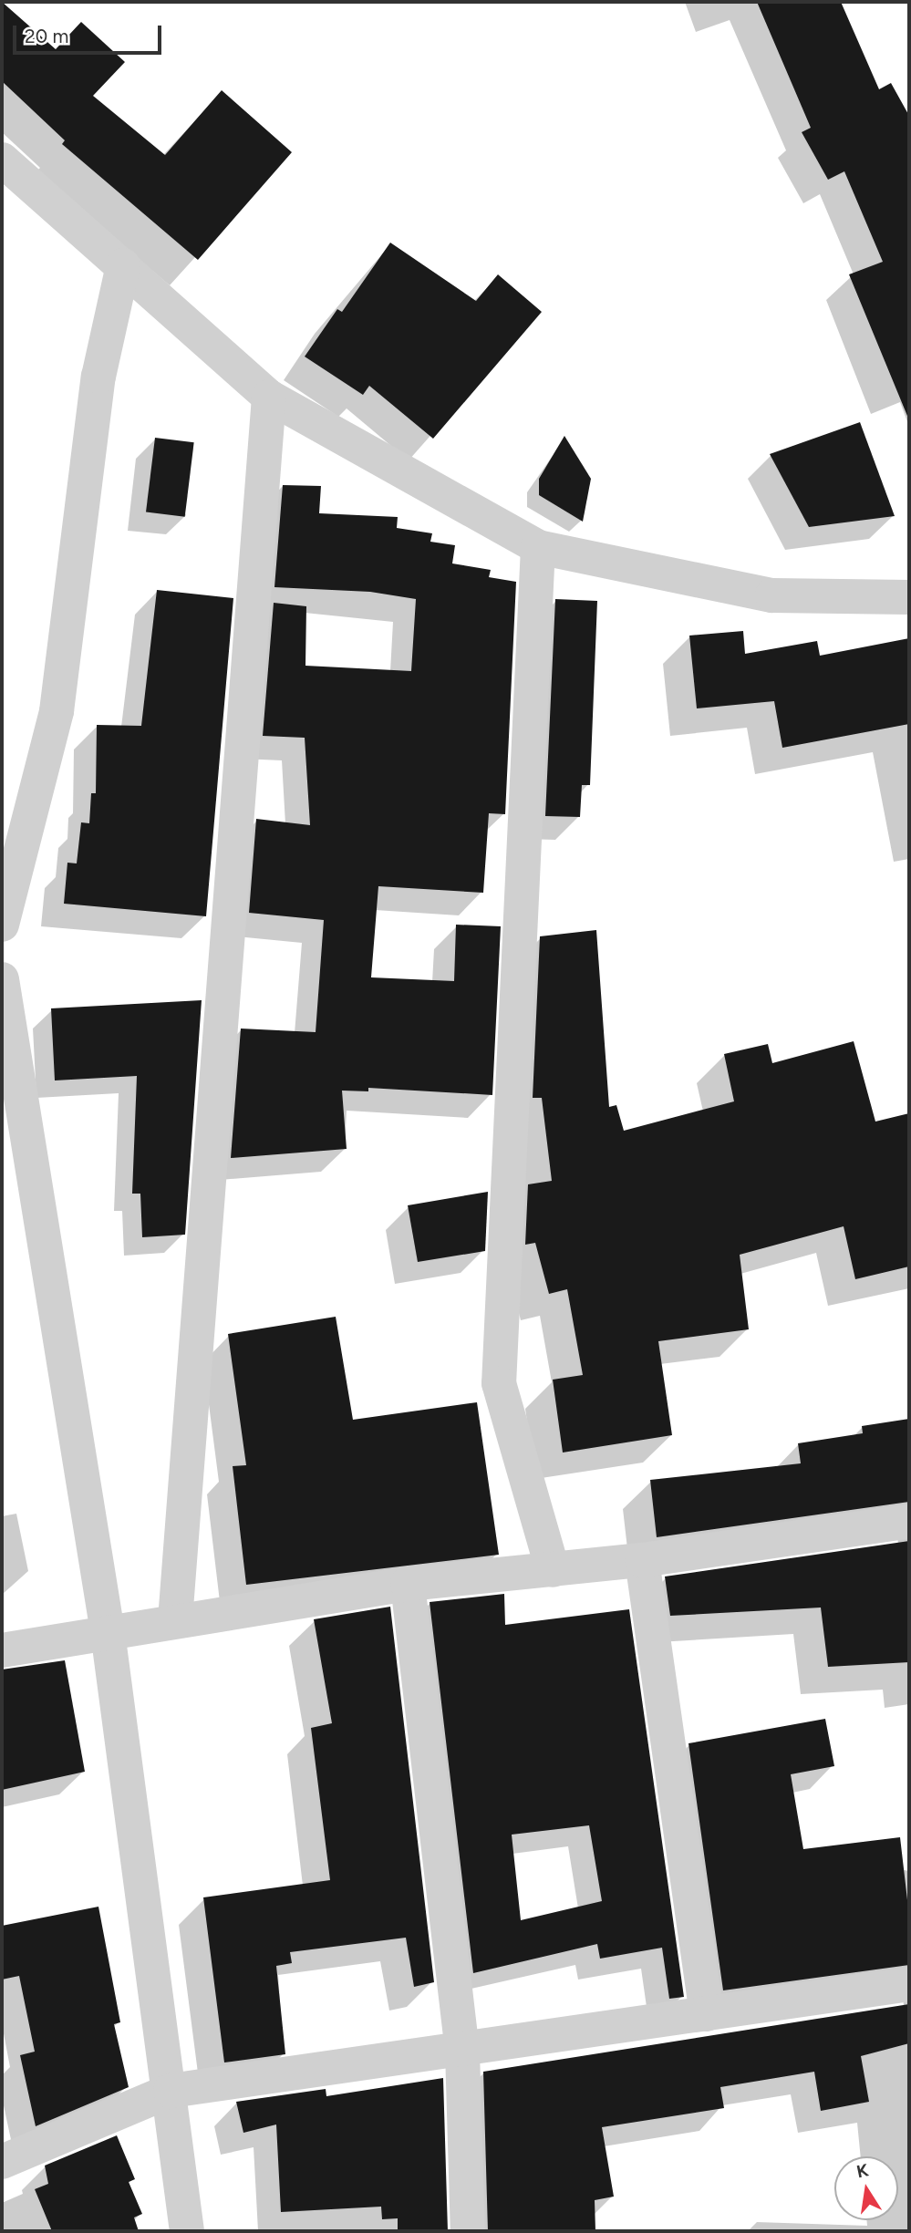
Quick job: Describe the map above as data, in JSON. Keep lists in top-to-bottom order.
{
  "scale_bar": "20 m",
  "north": "top"
}
